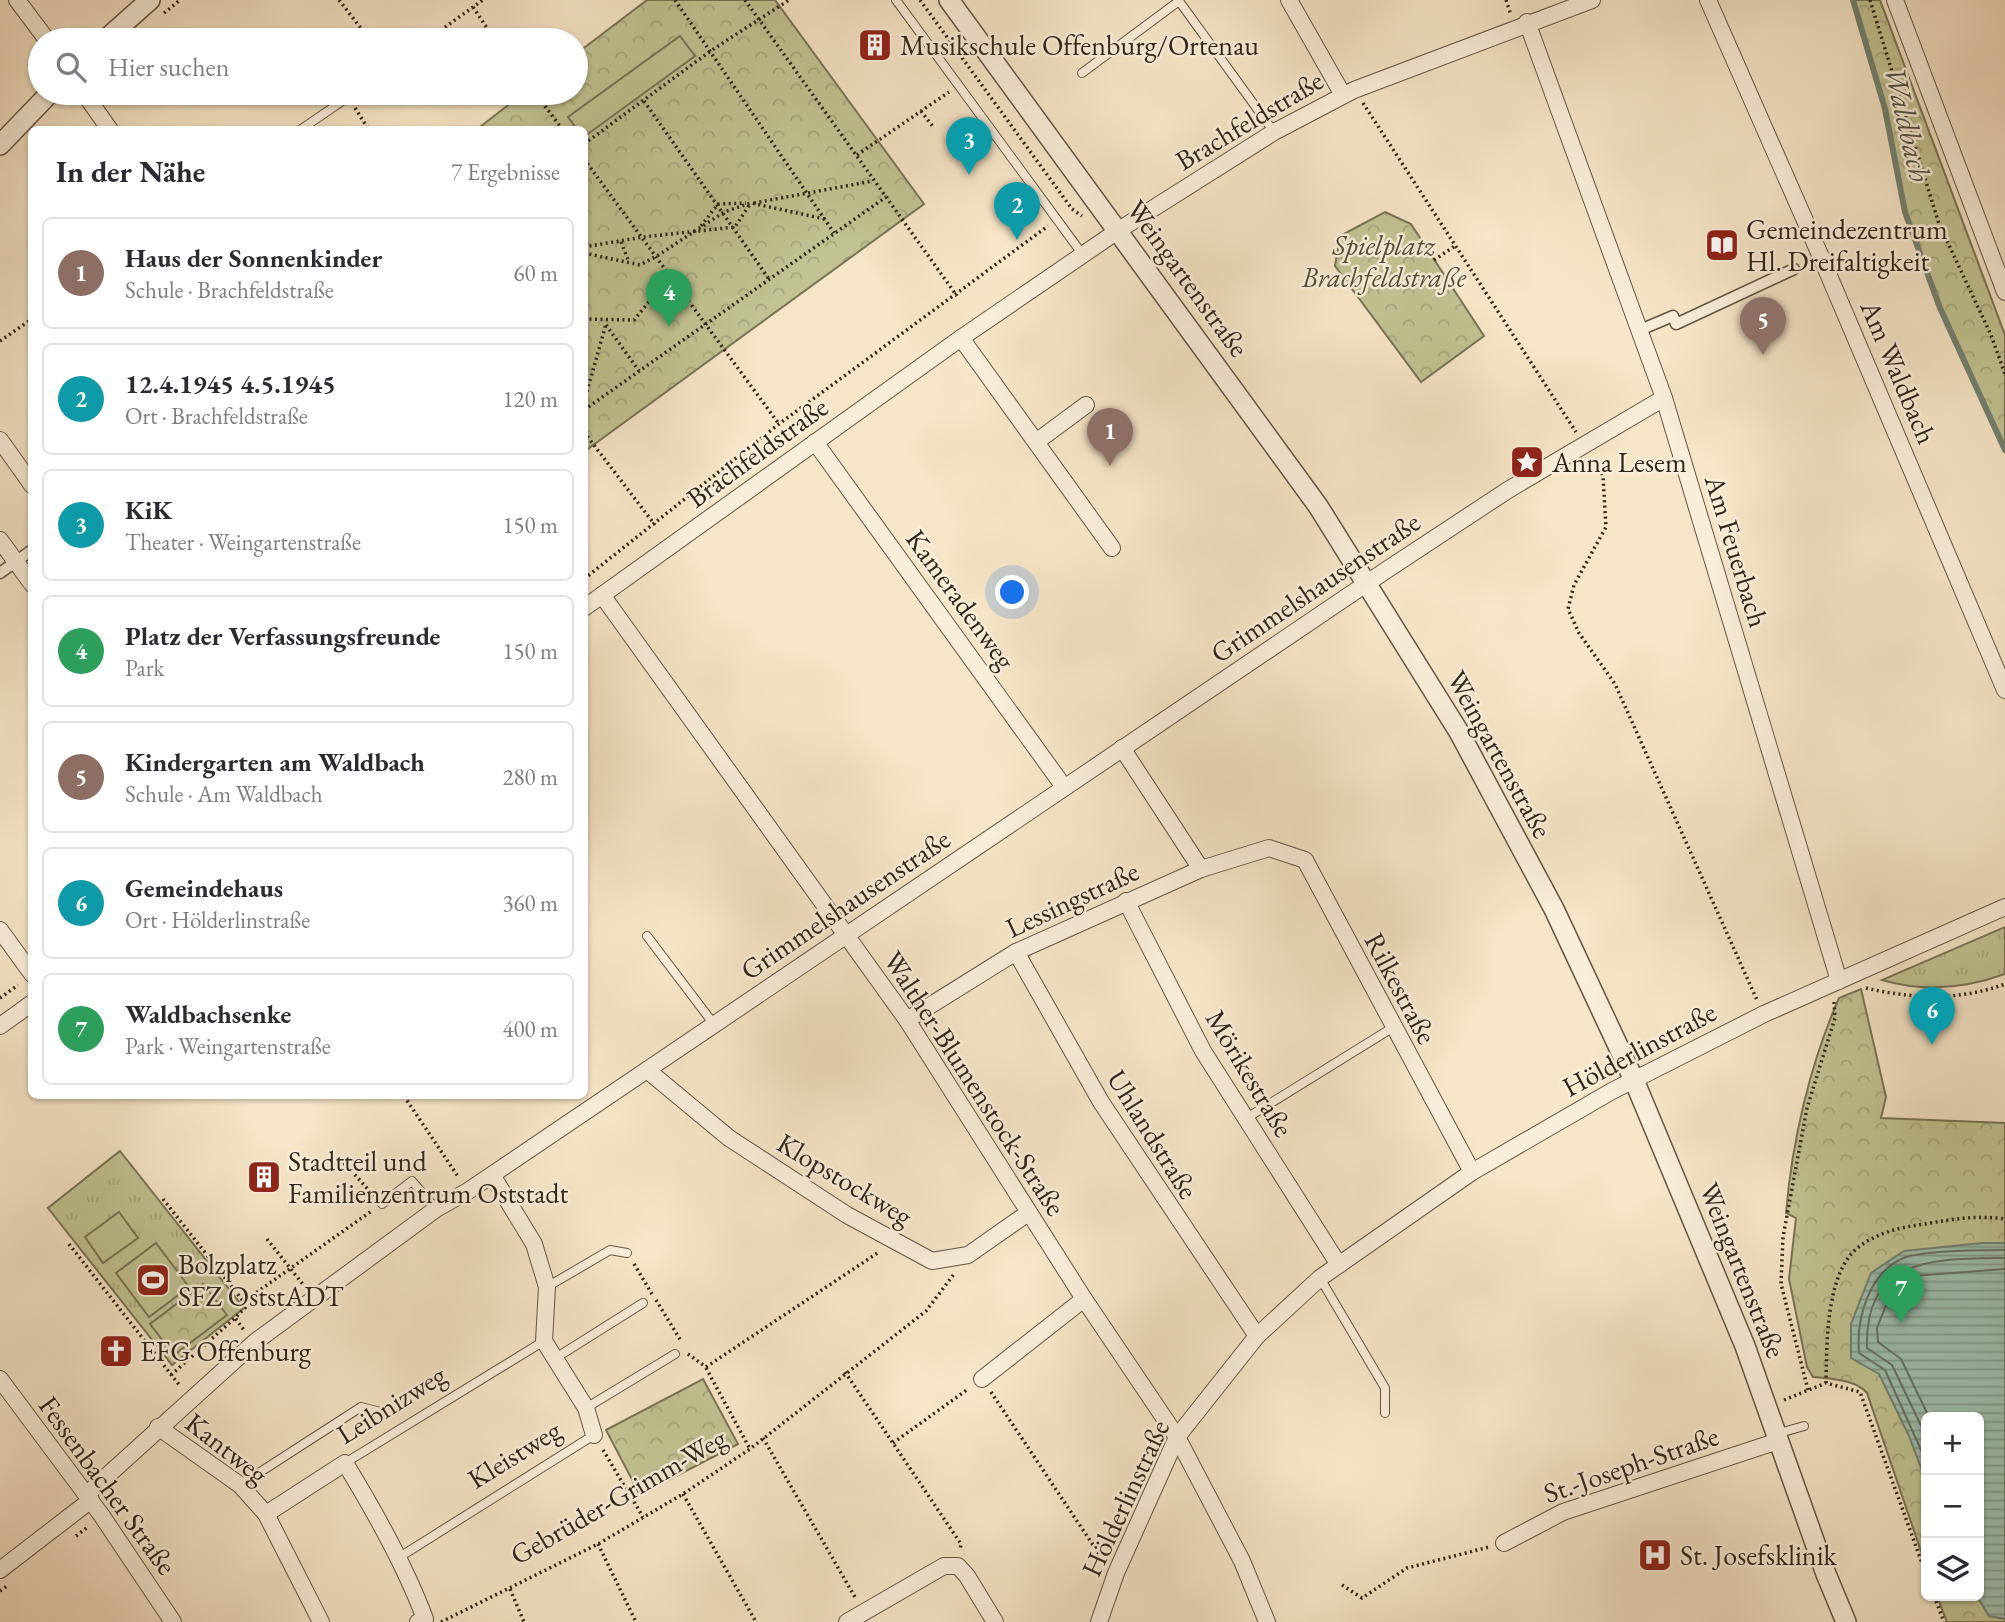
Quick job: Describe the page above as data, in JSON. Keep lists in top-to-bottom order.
{
  "streets": {
    "street": [
      "Brachfeldstraße",
      "Weingartenstraße",
      "Am Waldbach",
      "Am Feuerbach",
      "Grimmelshausenstraße",
      "Kameradenweg",
      "Lessingstraße",
      "Rilkestraße",
      "Hölderlinstraße",
      "Mörikestraße",
      "Walther-Blumenstock-Straße",
      "Uhlandstraße",
      "Klopstockweg",
      "Leibnizweg",
      "Kantweg",
      "Kleistweg",
      "St.-Joseph-Straße",
      "Fessenbacher Straße"
    ],
    "path": ["Gebrüder-Grimm-Weg"]
  },
  "crossings": [
    ["Brachfeldstraße", "Weingartenstraße"],
    ["Brachfeldstraße", "Am Feuerbach"],
    ["Brachfeldstraße", "Kameradenweg"],
    ["Brachfeldstraße", "Walther-Blumenstock-Straße"],
    ["Weingartenstraße", "Grimmelshausenstraße"],
    ["Weingartenstraße", "Hölderlinstraße"],
    ["Weingartenstraße", "St.-Joseph-Straße"],
    ["Am Feuerbach", "Grimmelshausenstraße"],
    ["Am Feuerbach", "Hölderlinstraße"],
    ["Grimmelshausenstraße", "Kameradenweg"],
    ["Grimmelshausenstraße", "Walther-Blumenstock-Straße"],
    ["Grimmelshausenstraße", "Klopstockweg"],
    ["Grimmelshausenstraße", "Kantweg"],
    ["Grimmelshausenstraße", "Fessenbacher Straße"],
    ["Lessingstraße", "Rilkestraße"],
    ["Lessingstraße", "Mörikestraße"],
    ["Lessingstraße", "Walther-Blumenstock-Straße"],
    ["Lessingstraße", "Uhlandstraße"],
    ["Rilkestraße", "Hölderlinstraße"],
    ["Hölderlinstraße", "Mörikestraße"],
    ["Hölderlinstraße", "Walther-Blumenstock-Straße"],
    ["Hölderlinstraße", "Uhlandstraße"],
    ["Walther-Blumenstock-Straße", "Klopstockweg"],
    ["Klopstockweg", "Gebrüder-Grimm-Weg"],
    ["Leibnizweg", "Kantweg"],
    ["Leibnizweg", "Kleistweg"]
  ],
  "water": ["Waldbach"],
  "parks": ["Spielplatz Brachfeldstraße"],
  "places": {
    "building": ["Musikschule Offenburg/Ortenau", "Stadtteil und Familienzentrum Oststadt"],
    "library": ["Gemeindezentrum Hl. Dreifaltigkeit"],
    "place": ["Anna Lesem"],
    "sports": ["Bolzplatz SFZ OststADT"],
    "church": ["EFG Offenburg"],
    "hospital": ["St. Josefsklinik"]
  },
  "page": {
    "search": "Hier suchen",
    "pins": [
      "3",
      "2",
      "4",
      "5",
      "1",
      "6",
      "7"
    ],
    "heading": ["In der Nähe", "7 Ergebnisse"],
    "list": [
      {
        "mark": "1",
        "name": "Haus der Sonnenkinder",
        "note": "Schule · Brachfeldstraße",
        "value": "60 m"
      },
      {
        "mark": "2",
        "name": "12.4.1945 4.5.1945",
        "note": "Ort · Brachfeldstraße",
        "value": "120 m"
      },
      {
        "mark": "3",
        "name": "KiK",
        "note": "Theater · Weingartenstraße",
        "value": "150 m"
      },
      {
        "mark": "4",
        "name": "Platz der Verfassungsfreunde",
        "note": "Park",
        "value": "150 m"
      },
      {
        "mark": "5",
        "name": "Kindergarten am Waldbach",
        "note": "Schule · Am Waldbach",
        "value": "280 m"
      },
      {
        "mark": "6",
        "name": "Gemeindehaus",
        "note": "Ort · Hölderlinstraße",
        "value": "360 m"
      },
      {
        "mark": "7",
        "name": "Waldbachsenke",
        "note": "Park · Weingartenstraße",
        "value": "400 m"
      }
    ],
    "map_buttons": ["+", "−"]
  }
}
